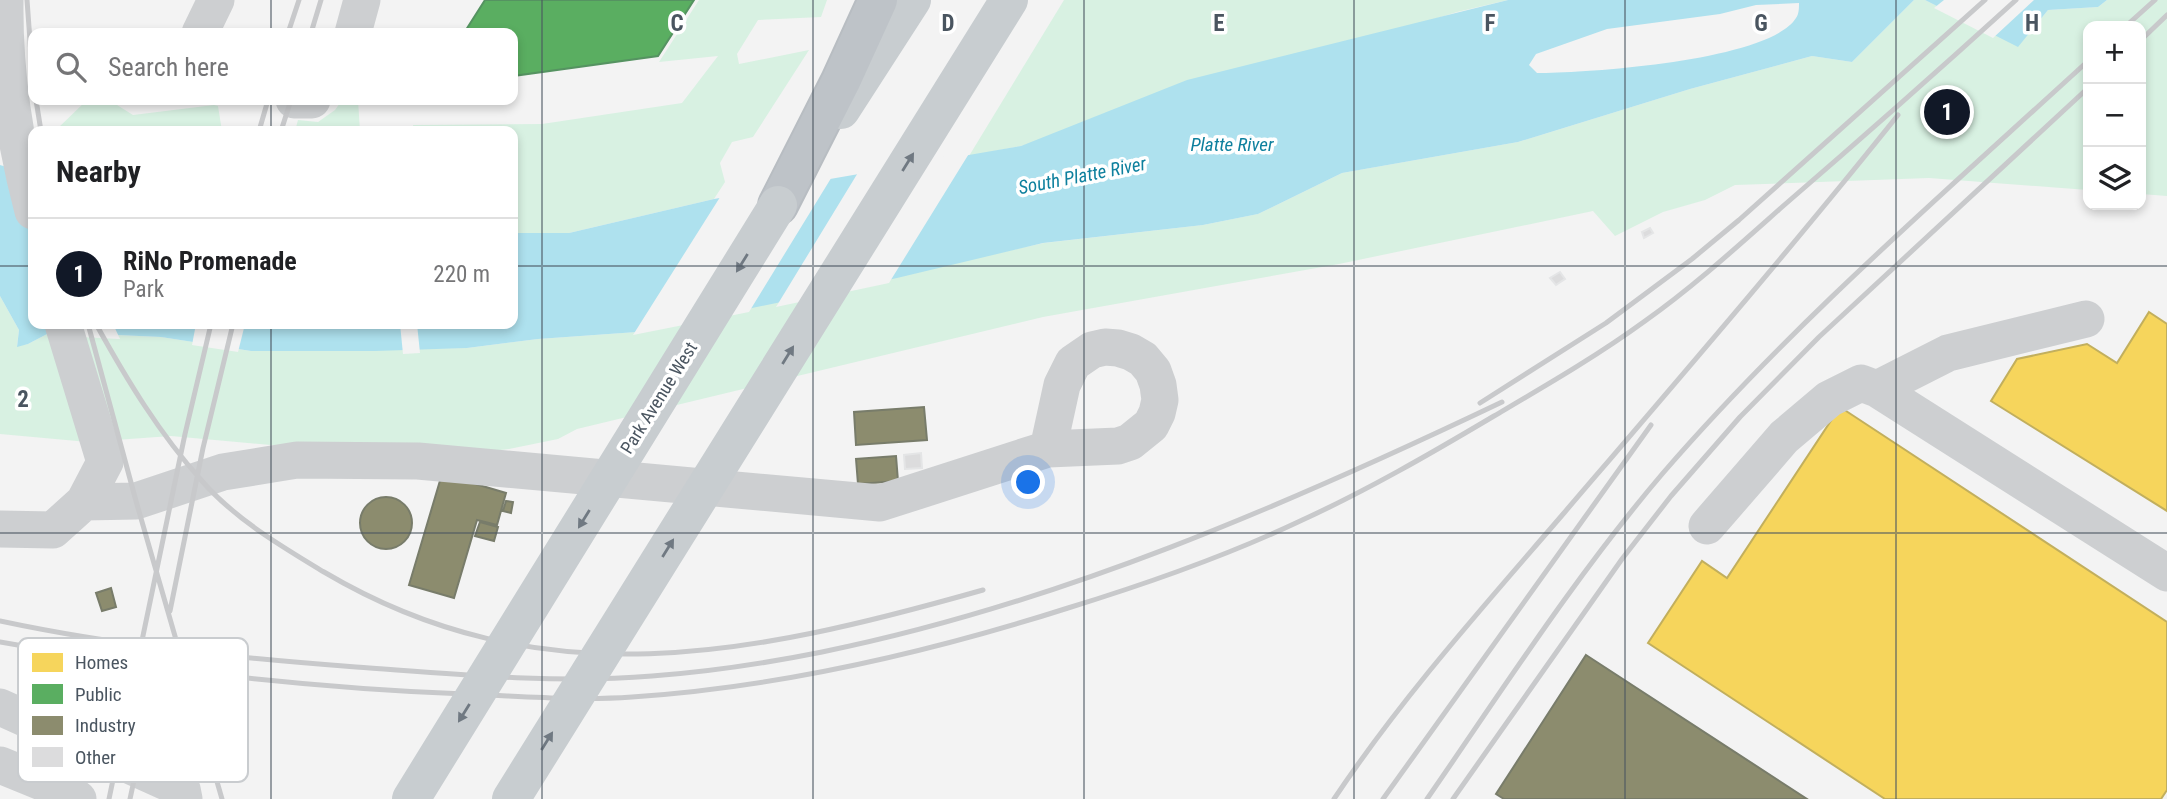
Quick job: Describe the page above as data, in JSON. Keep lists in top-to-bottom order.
{
  "streets": {
    "main road": ["Park Avenue West"]
  },
  "water": ["Platte River", "South Platte River"],
  "legend": [
    "Homes",
    "Public",
    "Industry",
    "Other"
  ],
  "page": {
    "map_buttons": ["+", "−"],
    "search": "Search here",
    "pins": "1",
    "heading": "Nearby",
    "list": [
      {
        "mark": "1",
        "name": "RiNo Promenade",
        "note": "Park",
        "value": "220 m"
      }
    ]
  },
  "grid": {
    "columns": [
      "C",
      "D",
      "E",
      "F",
      "G",
      "H"
    ],
    "rows": ["2"]
  }
}
